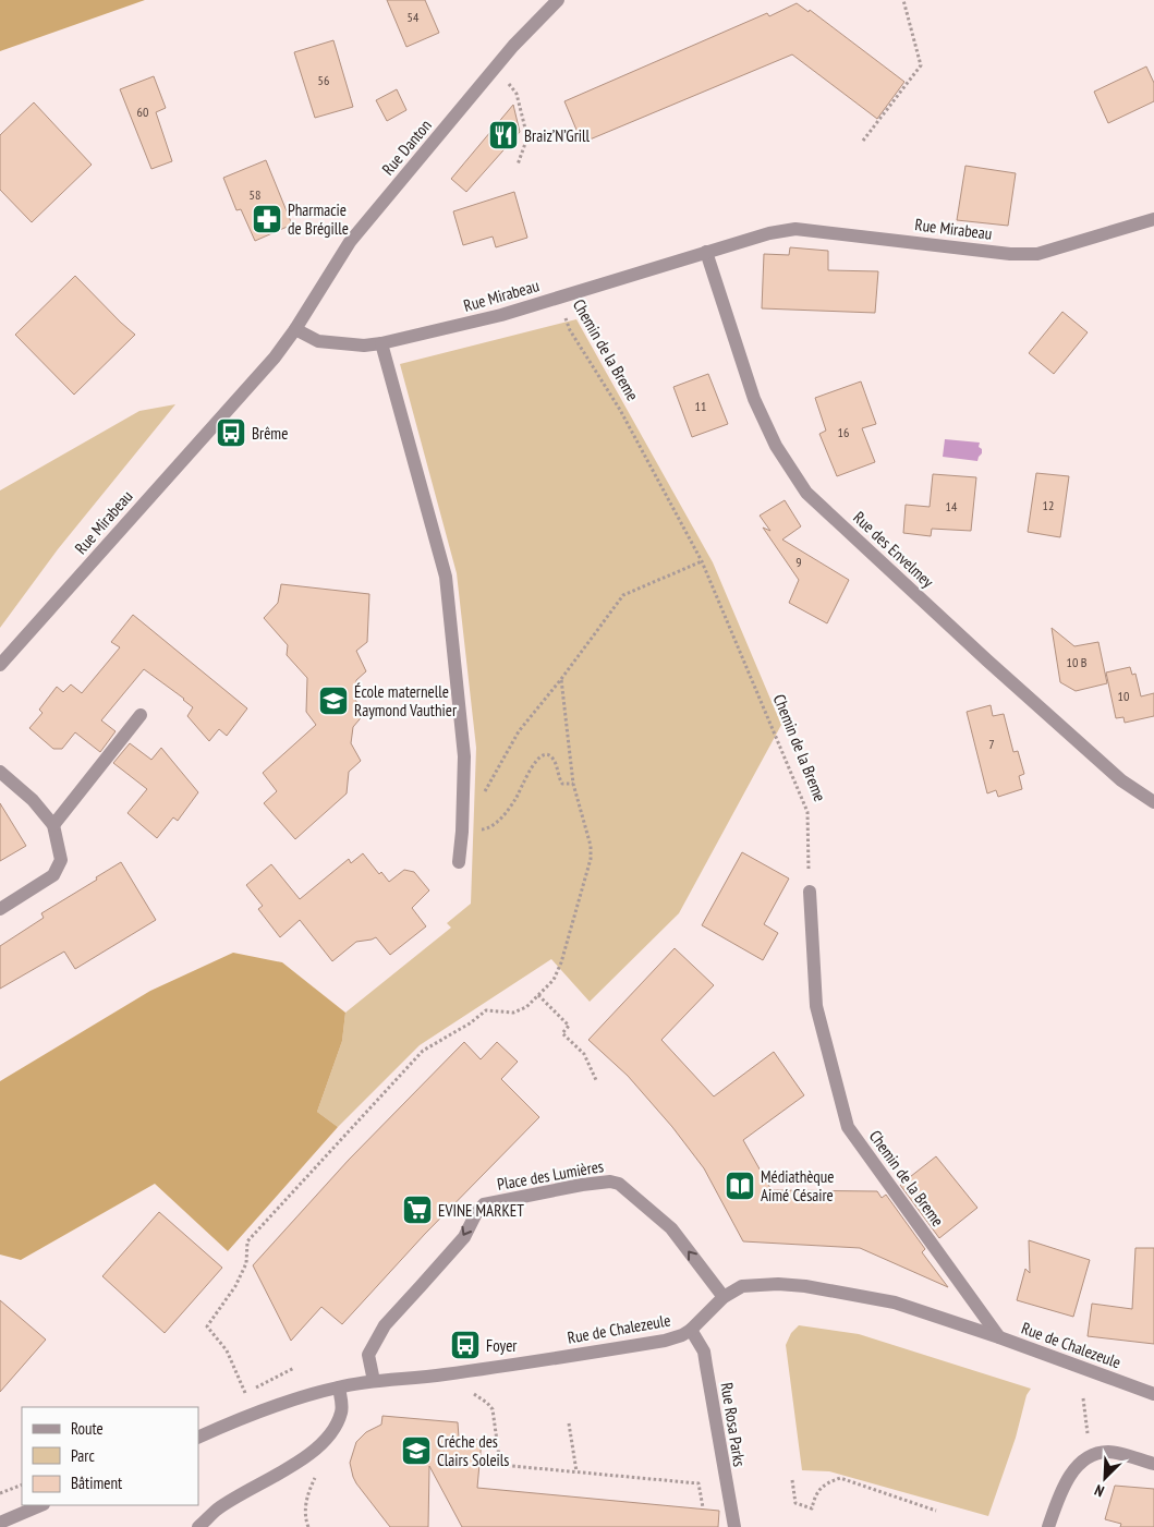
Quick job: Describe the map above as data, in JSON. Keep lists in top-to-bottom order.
{
  "streets": {
    "street": [
      "Rue Danton",
      "Rue Mirabeau",
      "Chemin de la Breme",
      "Rue des Envelmey",
      "Place des Lumières",
      "Rue de Chalezeule",
      "Rue Rosa Parks"
    ]
  },
  "crossings": [
    ["Rue Danton", "Rue Mirabeau"],
    ["Rue Mirabeau", "Chemin de la Breme"],
    ["Rue Mirabeau", "Rue des Envelmey"],
    ["Chemin de la Breme", "Rue de Chalezeule"],
    ["Place des Lumières", "Rue de Chalezeule"],
    ["Rue de Chalezeule", "Rue Rosa Parks"]
  ],
  "places": {
    "restaurant": ["Braiz’N’Grill"],
    "pharmacy": ["Pharmacie de Brégille"],
    "bus stop": ["Brême", "Foyer"],
    "school or university": ["École maternelle Raymond Vauthier", "Créche des Clairs Soleils"],
    "library": ["Médiathèque Aimé Césaire"],
    "supermarket": ["EVINE MARKET"]
  },
  "house_numbers": [
    "54",
    "56",
    "60",
    "58",
    "11",
    "16",
    "12",
    "14",
    "9",
    "10 B",
    "10",
    "7"
  ],
  "legend": ["Route", "Parc", "Bâtiment"],
  "north": "bottom left"
}
